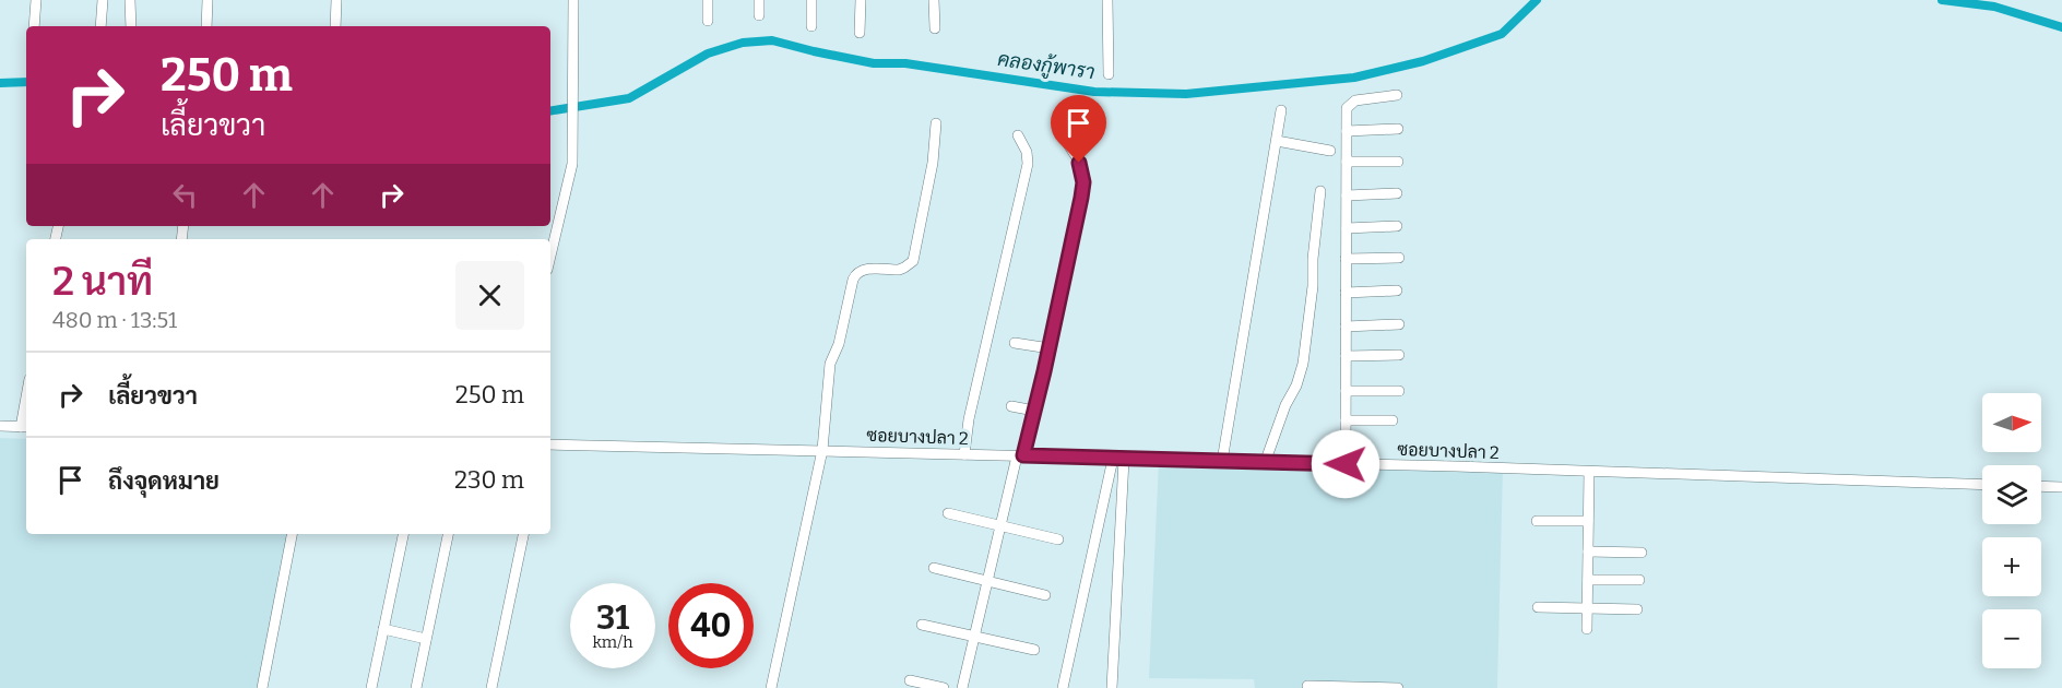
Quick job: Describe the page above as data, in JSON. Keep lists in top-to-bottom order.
{
  "streets": {
    "street": ["ซอยบางปลา 2"]
  },
  "water": ["คลองกู้พารา"],
  "north": "right",
  "page": {
    "turn": ["250 m", "เลี้ยวขวา"],
    "heading": ["2 นาที", "480 m · 13:51"],
    "list": [
      {
        "name": "เลี้ยวขวา",
        "value": "250 m"
      },
      {
        "name": "ถึงจุดหมาย",
        "value": "230 m"
      }
    ],
    "map_buttons": ["+", "−"],
    "speed": "31 km/h",
    "limit": "40"
  }
}
